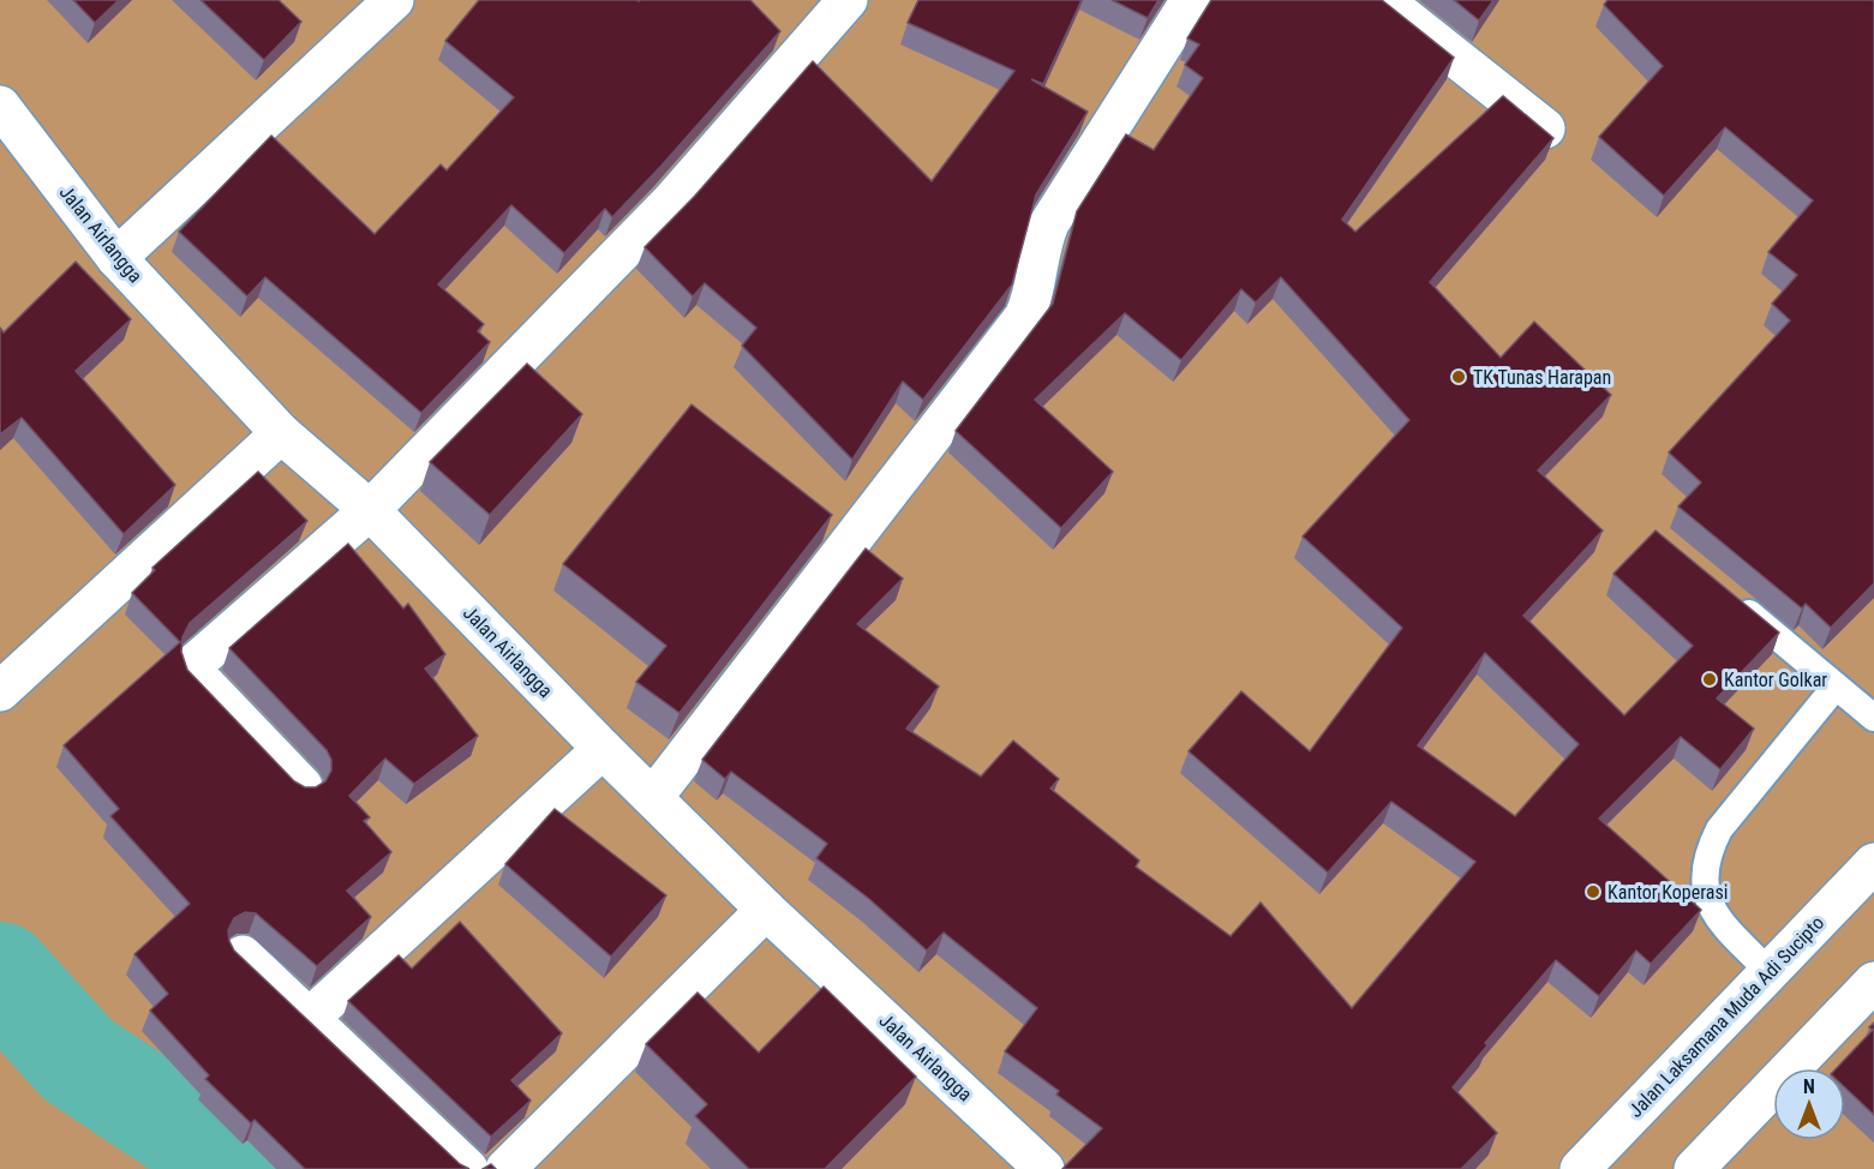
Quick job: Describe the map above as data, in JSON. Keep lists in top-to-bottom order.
{
  "streets": {
    "street": ["Jalan Airlangga", "Jalan Laksamana Muda Adi Sucipto"]
  },
  "places": ["TK Tunas Harapan", "Kantor Golkar", "Kantor Koperasi"],
  "north": "top"
}
